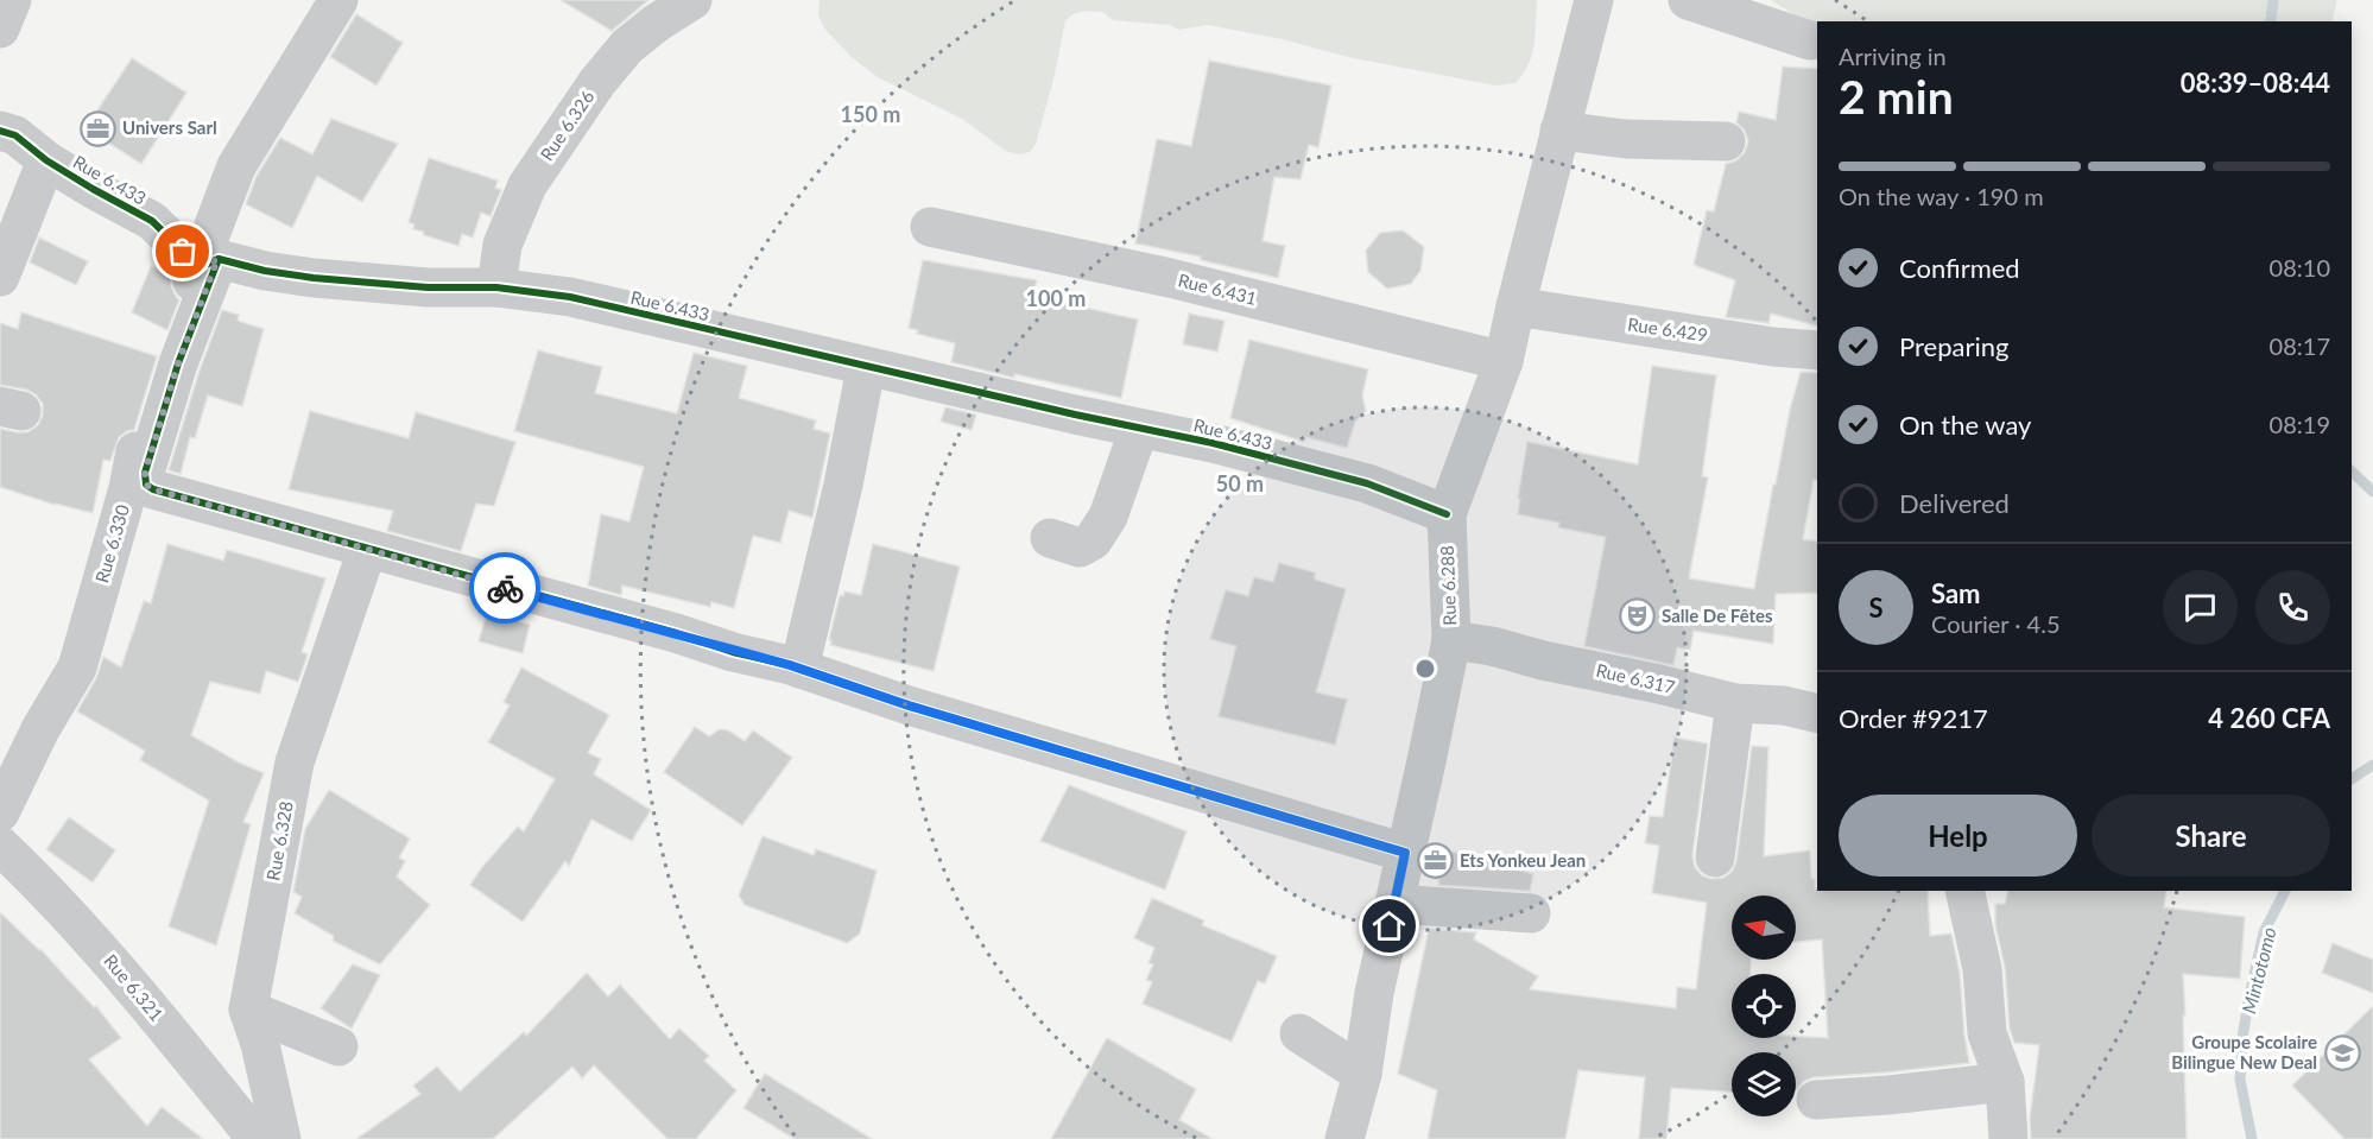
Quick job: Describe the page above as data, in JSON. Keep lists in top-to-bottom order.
{
  "streets": {
    "street": [
      "Rue 6.326",
      "Rue 6.433",
      "Rue 6.431",
      "Rue 6.429",
      "Rue 6.330",
      "Rue 6.288",
      "Rue 6.317",
      "Rue 6.328",
      "Rue 6.321"
    ]
  },
  "crossings": [
    ["Rue 6.326", "Rue 6.433"],
    ["Rue 6.433", "Rue 6.330"],
    ["Rue 6.433", "Rue 6.288"],
    ["Rue 6.431", "Rue 6.288"],
    ["Rue 6.429", "Rue 6.288"],
    ["Rue 6.288", "Rue 6.317"]
  ],
  "water": ["Mintotomo"],
  "places": {
    "office": ["Univers Sarl", "Ets Yonkeu Jean"],
    "theatre": ["Salle De Fêtes"],
    "school or university": ["Groupe Scolaire Bilingue New Deal"]
  },
  "north": "left",
  "page": {
    "heading": ["2 min", "Arriving in", "08:39–08:44"],
    "panel": [
      "Sam",
      "Courier · 4.5",
      "Order #9217",
      "4 260 CFA"
    ],
    "bar": "On the way · 190 m",
    "list": [
      ["Confirmed", "08:10"],
      ["Preparing", "08:17"],
      ["On the way", "08:19"],
      "Delivered"
    ],
    "round": "S",
    "buttons": ["Help", "Share"]
  },
  "rings": ["150 m", "100 m", "50 m"]
}
